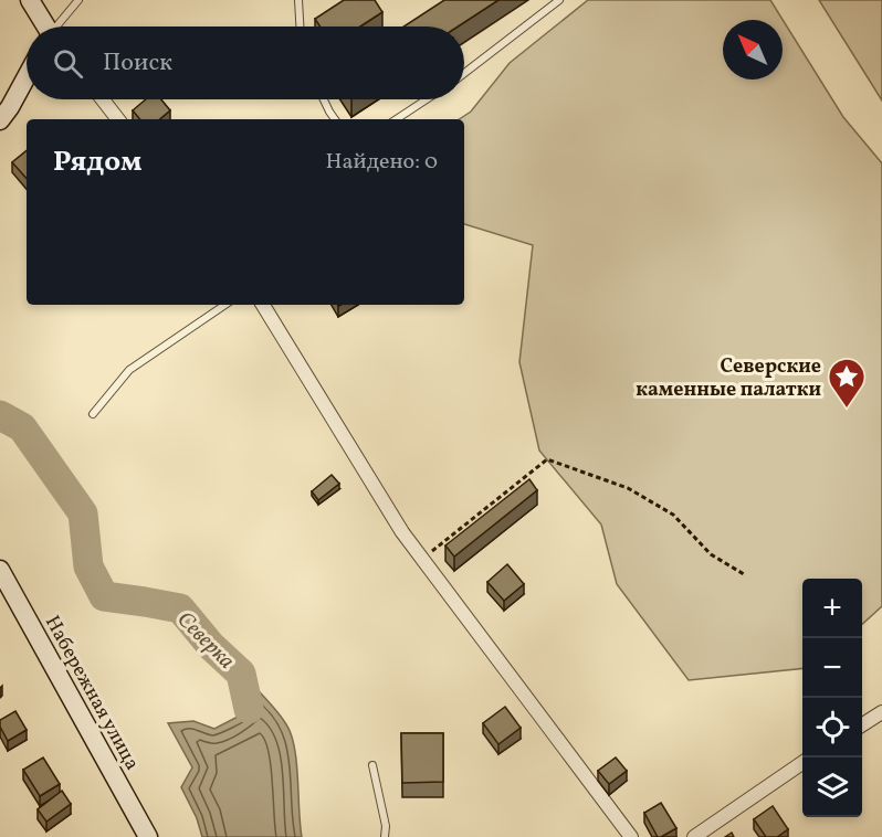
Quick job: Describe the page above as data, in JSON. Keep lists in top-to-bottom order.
{
  "streets": {
    "street": ["Набережная улица"]
  },
  "water": ["Северка"],
  "places": {
    "place": ["Северские каменные палатки"]
  },
  "north": "top left",
  "page": {
    "search": "Поиск",
    "heading": ["Рядом", "Найдено: 0"],
    "map_buttons": ["+", "−"]
  }
}
